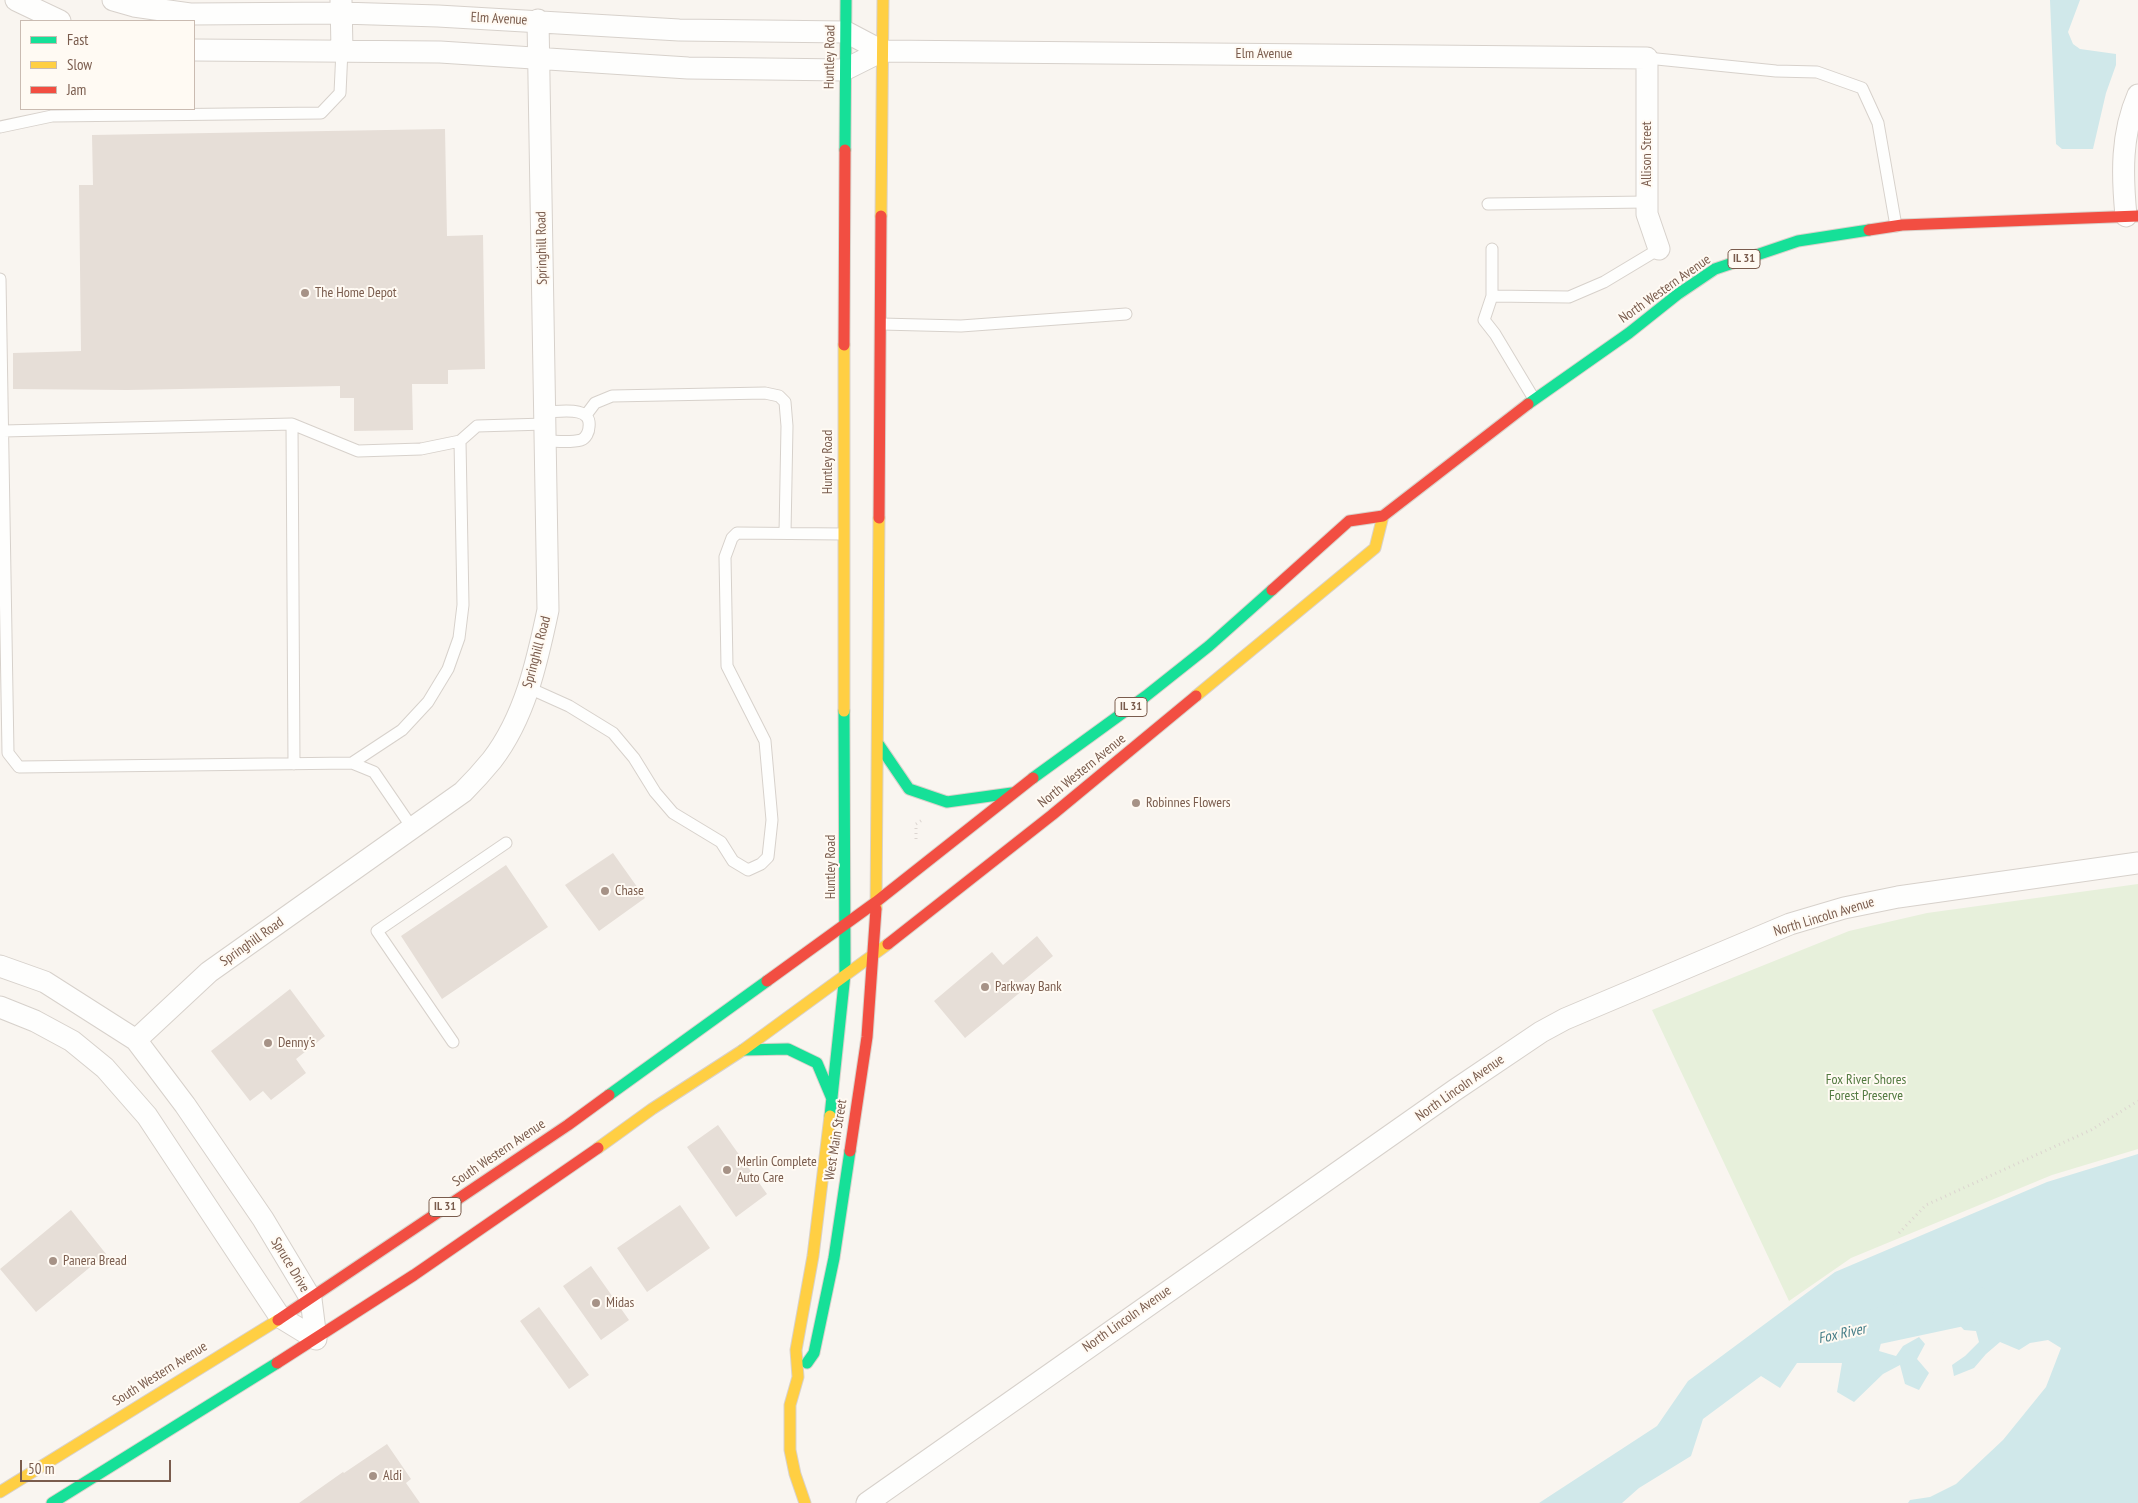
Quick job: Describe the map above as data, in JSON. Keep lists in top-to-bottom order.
{
  "streets": {
    "main road": [
      "Huntley Road",
      "IL 31",
      "North Western Avenue",
      "West Main Street",
      "South Western Avenue"
    ],
    "street": [
      "Elm Avenue",
      "Allison Street",
      "Springhill Road",
      "North Lincoln Avenue",
      "Spruce Drive"
    ]
  },
  "crossings": [
    ["Elm Avenue", "Huntley Road"],
    ["Elm Avenue", "Allison Street"],
    ["Elm Avenue", "Springhill Road"],
    ["Huntley Road", "West Main Street"],
    ["Huntley Road", "South Western Avenue"],
    ["Springhill Road", "Spruce Drive"],
    ["North Western Avenue", "West Main Street"],
    ["North Western Avenue", "South Western Avenue"],
    ["West Main Street", "South Western Avenue"],
    ["South Western Avenue", "Spruce Drive"]
  ],
  "water": ["Fox River"],
  "parks": ["Fox River Shores Forest Preserve"],
  "places": [
    "The Home Depot",
    "Robinnes Flowers",
    "Chase",
    "Parkway Bank",
    "Denny's",
    "Merlin Complete Auto Care",
    "Panera Bread",
    "Midas",
    "Aldi"
  ],
  "legend": ["Fast", "Slow", "Jam"],
  "scale_bar": "50 m"
}
